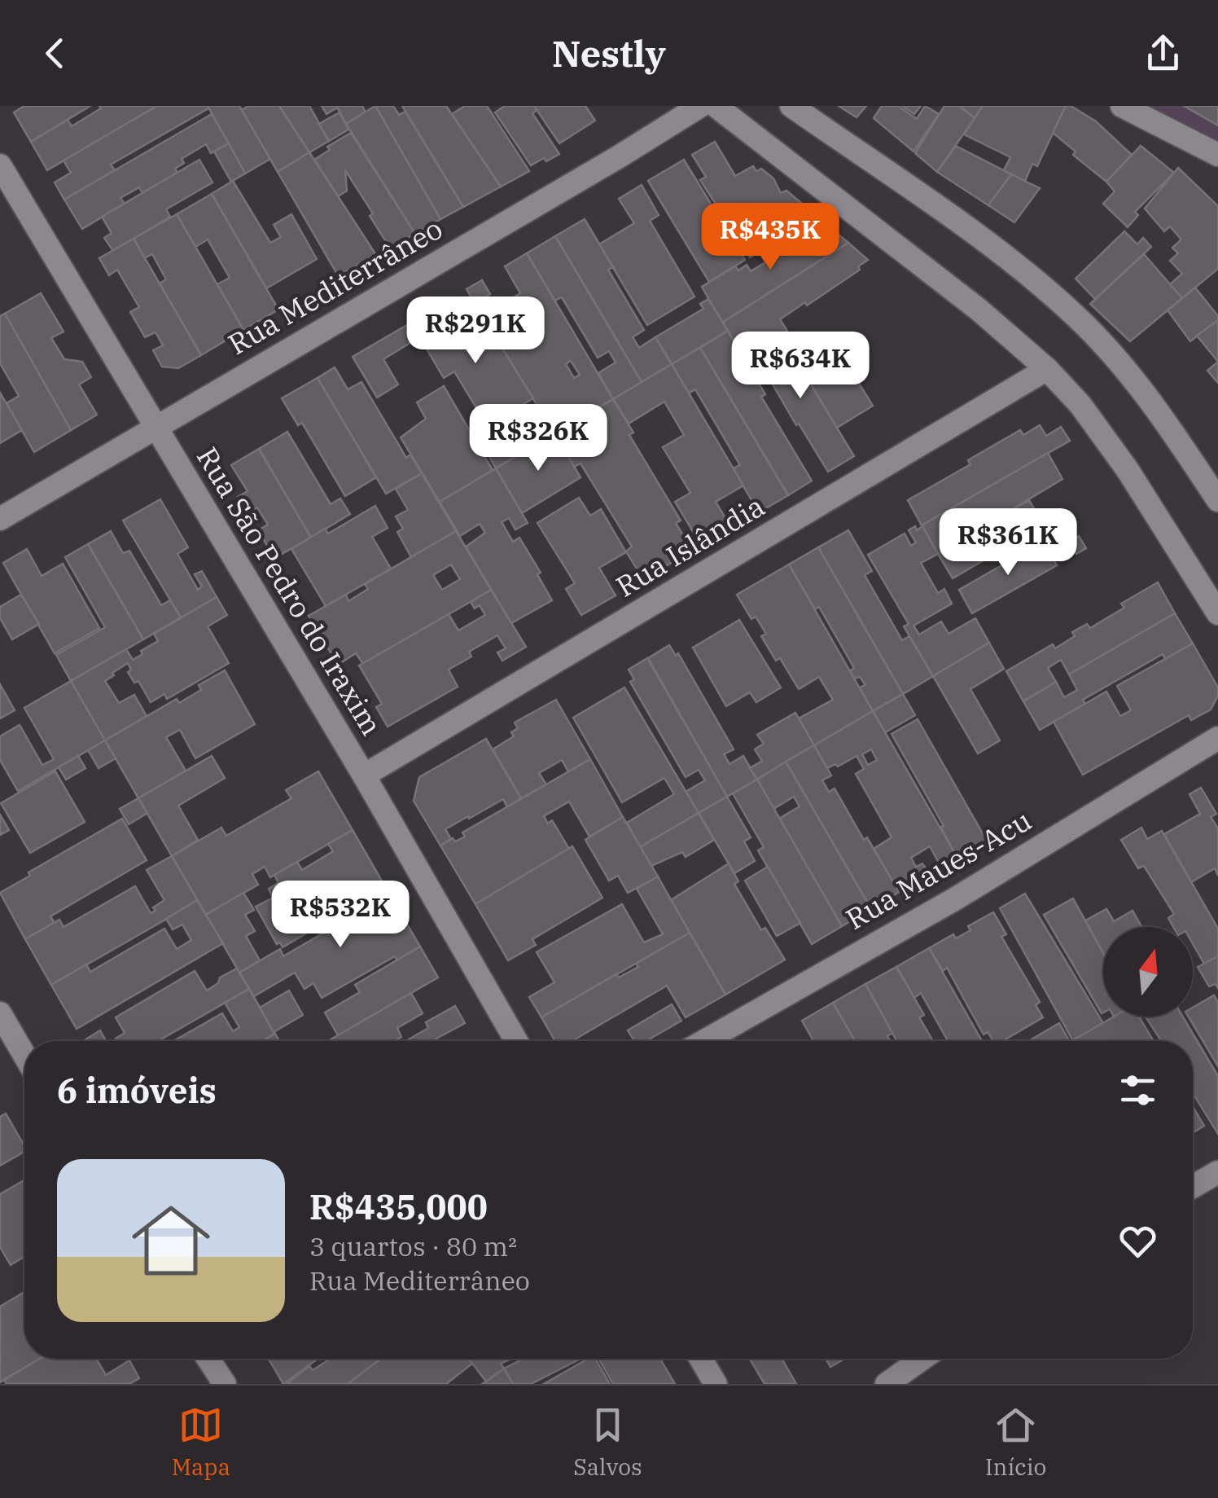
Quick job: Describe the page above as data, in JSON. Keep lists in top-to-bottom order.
{
  "streets": {
    "street": [
      "Rua Mediterrâneo",
      "Rua Islândia",
      "Rua São Pedro do Iraxim",
      "Rua Maues-Acu"
    ]
  },
  "crossings": [
    ["Rua Mediterrâneo", "Rua São Pedro do Iraxim"],
    ["Rua Islândia", "Rua São Pedro do Iraxim"]
  ],
  "north": "top",
  "page": {
    "header": "Nestly",
    "price": [
      "R$435K",
      "R$291K",
      "R$634K",
      "R$326K",
      "R$361K",
      "R$532K"
    ],
    "heading": "6 imóveis",
    "list": [
      {
        "name": "R$435,000",
        "note": "3 quartos · 80 m² · Rua Mediterrâneo"
      }
    ],
    "tabs": ["Mapa", "Salvos", "Início"]
  }
}
